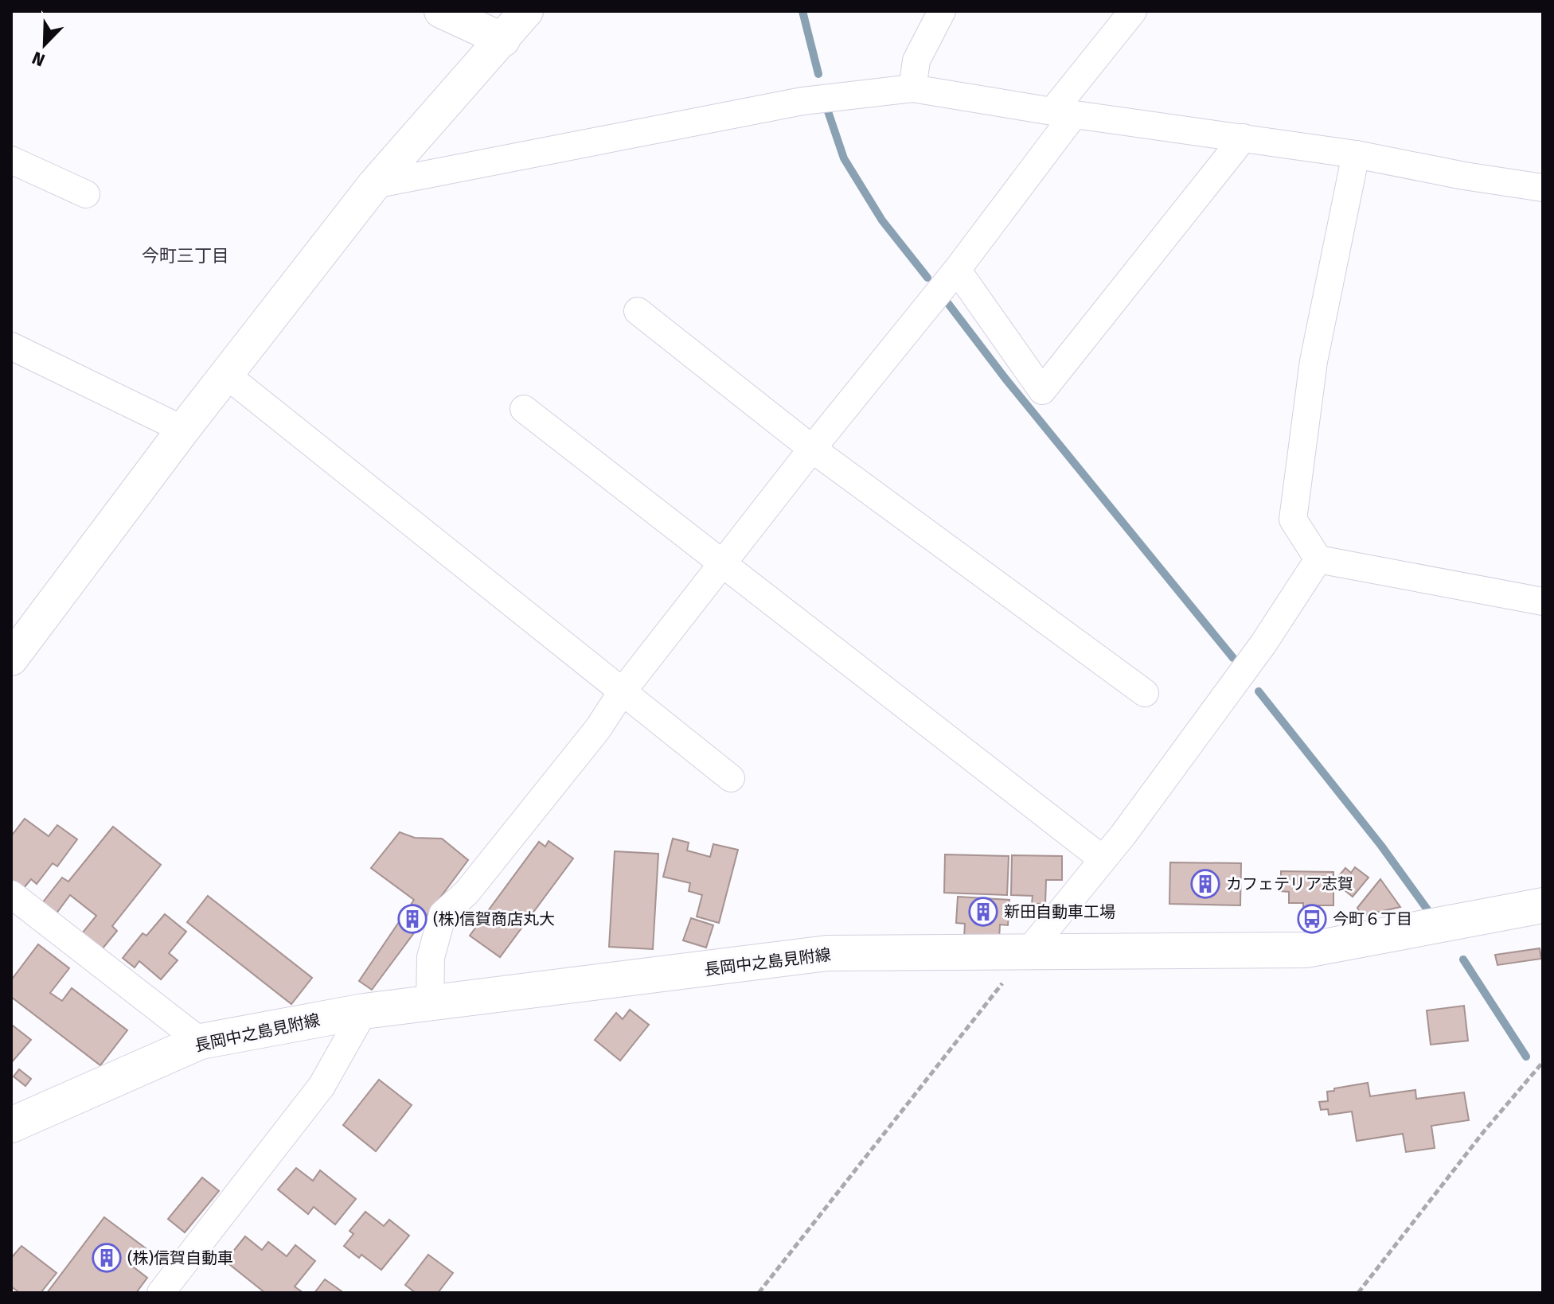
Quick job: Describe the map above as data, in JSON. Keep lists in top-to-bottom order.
{
  "streets": {
    "main road": ["長岡中之島見附線"]
  },
  "districts": ["今町三丁目"],
  "places": {
    "building": [
      "カフェテリア志賀",
      "新田自動車工場",
      "(株)信賀商店丸大",
      "(株)信賀自動車"
    ],
    "bus stop": ["今町６丁目"]
  },
  "north": "bottom left"
}
